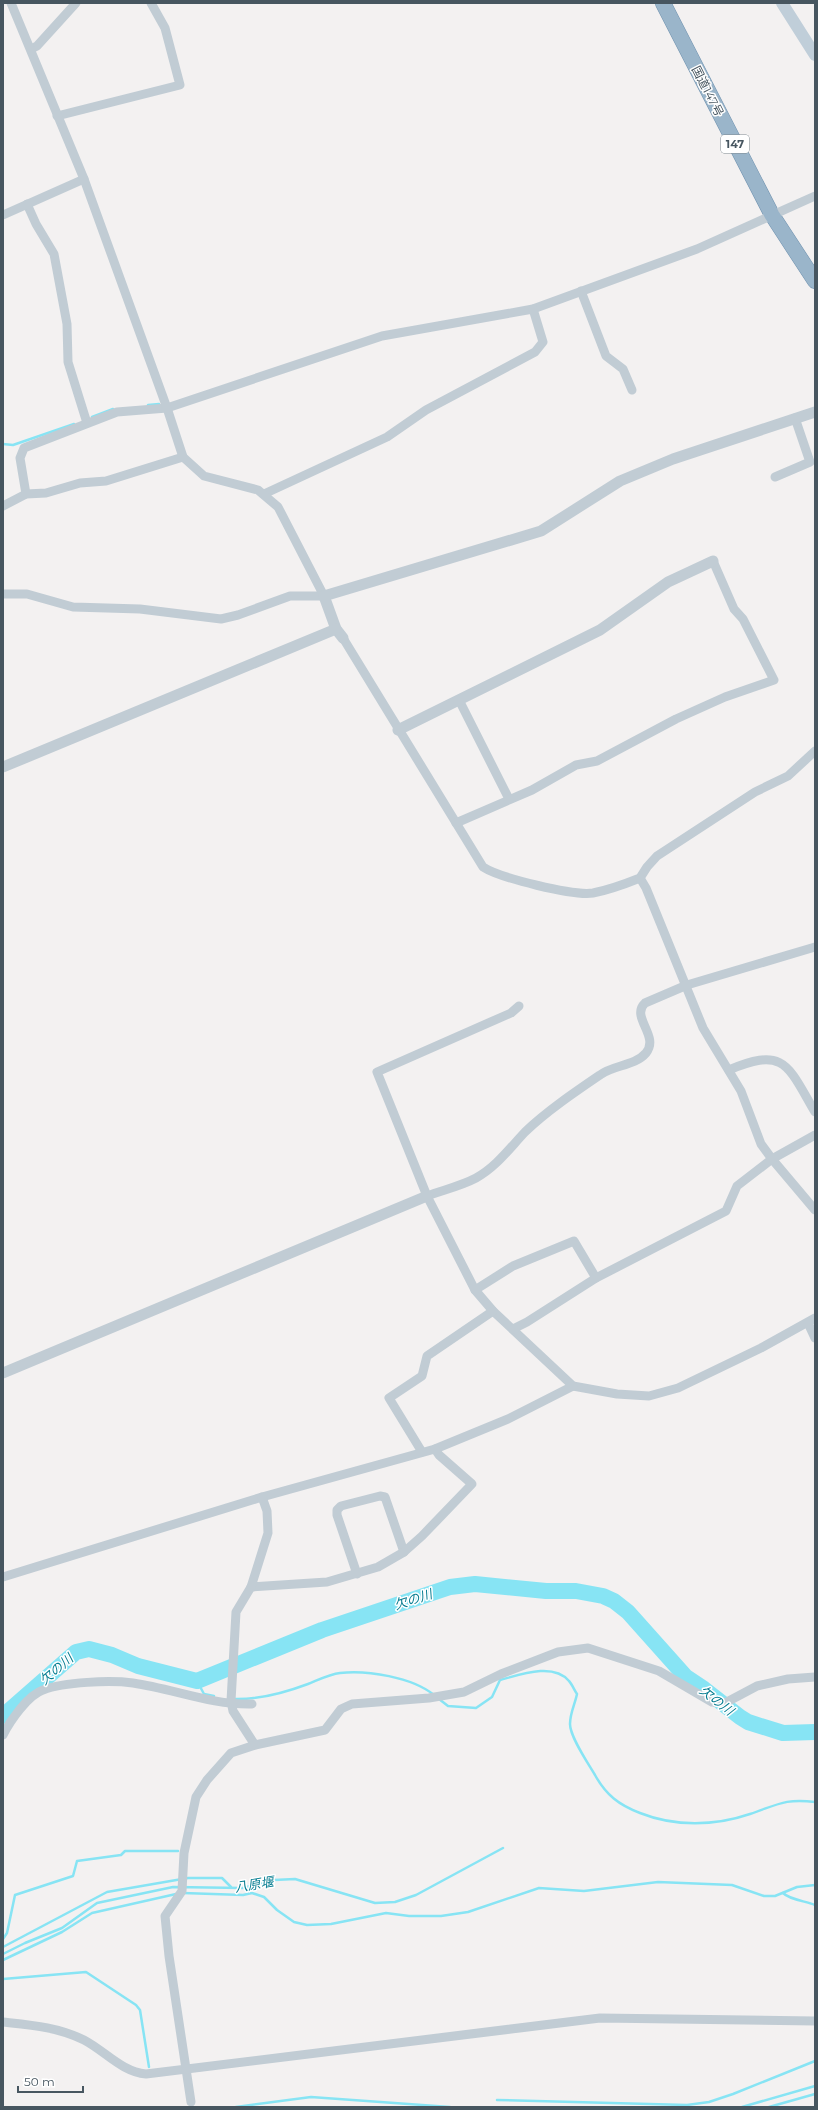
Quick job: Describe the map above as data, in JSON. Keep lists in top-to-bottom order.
{
  "streets": {
    "highway": ["国道147号", "147"]
  },
  "water": ["欠の川", "八原堰"],
  "scale_bar": "50 m"
}
